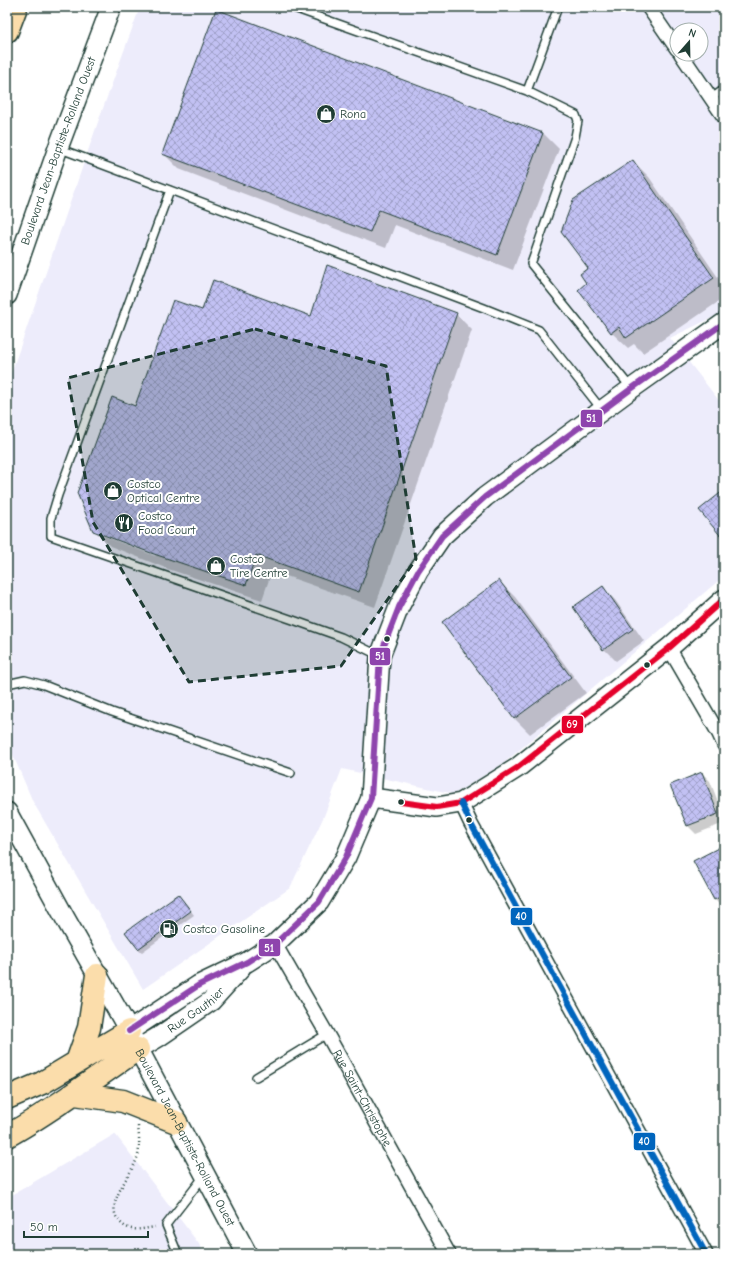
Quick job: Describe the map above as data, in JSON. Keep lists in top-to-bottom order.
{
  "streets": {
    "street": ["Boulevard Jean-Baptiste-Rolland Ouest", "Rue Gauthier", "Rue Saint-Christophe"]
  },
  "crossings": [
    ["Boulevard Jean-Baptiste-Rolland Ouest", "Rue Gauthier"],
    ["Rue Gauthier", "Rue Saint-Christophe"]
  ],
  "places": {
    "shop": ["Rona", "Costco Optical Centre", "Costco Tire Centre"],
    "restaurant": ["Costco Food Court"],
    "fuel station": ["Costco Gasoline"]
  },
  "lines": ["transit line 51", "transit line 69", "transit line 40"],
  "scale_bar": "50 m",
  "north": "top"
}
